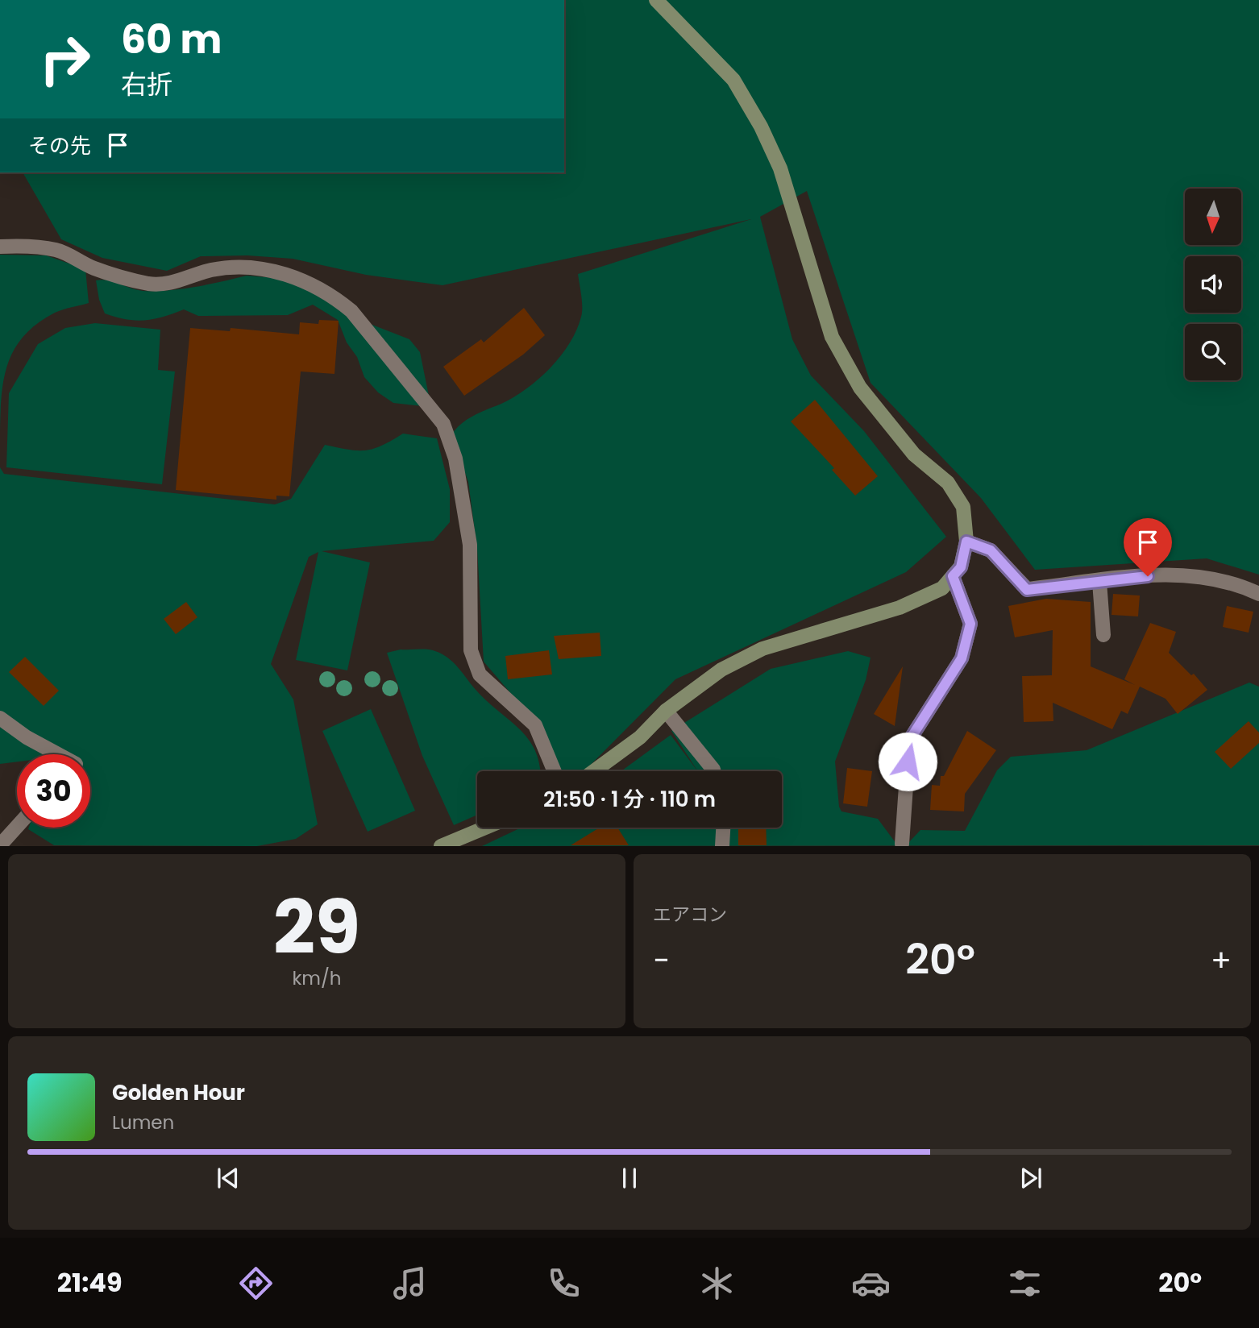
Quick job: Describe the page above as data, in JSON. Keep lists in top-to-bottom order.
{
  "north": "bottom",
  "page": {
    "turn": ["60 m", "右折"],
    "then": "その先",
    "limit": "30",
    "trip": "21:50 · 1 分 · 110 m",
    "tile": [
      ["29", "km/h"],
      "エアコン"
    ],
    "heat": ["−", "20°", "+"],
    "song": ["Golden Hour", "Lumen"],
    "tabs": ["21:49", "20°"]
  }
}
